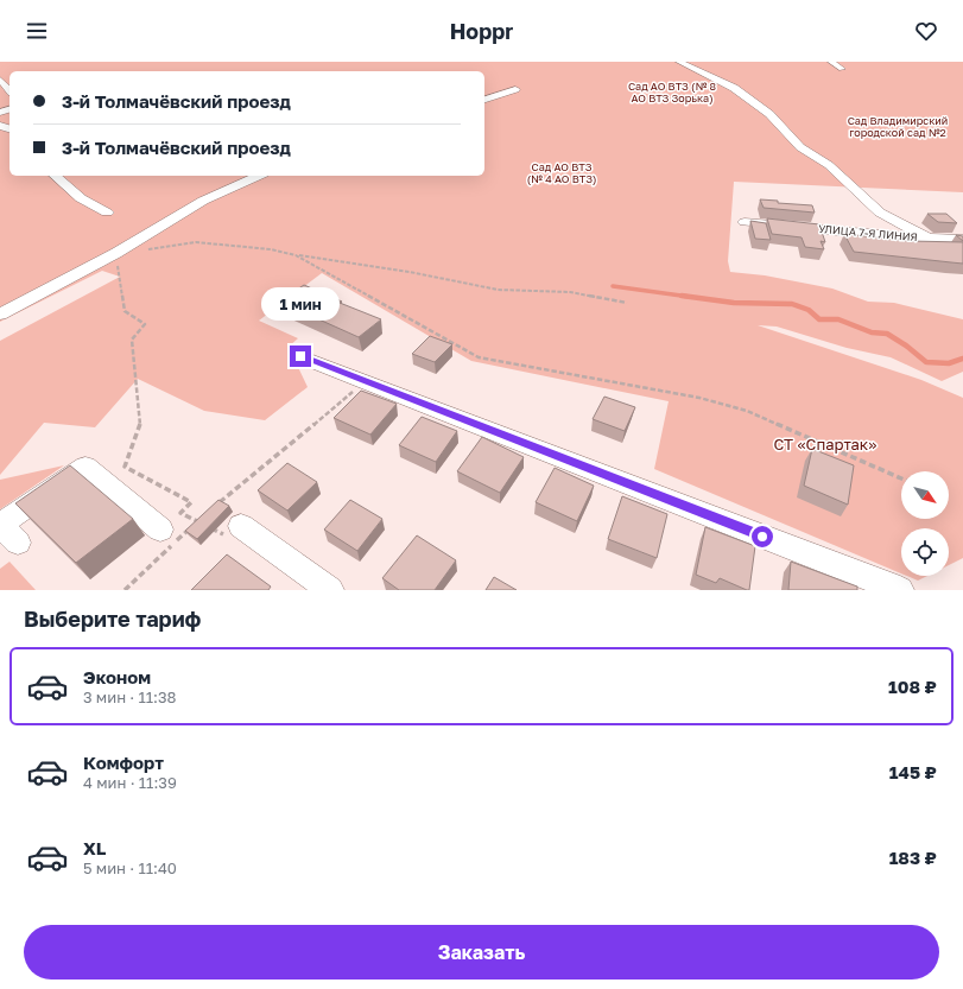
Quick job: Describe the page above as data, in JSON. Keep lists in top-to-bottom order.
{
  "streets": {
    "street": ["УЛИЦА 7-Я ЛИНИЯ"]
  },
  "parks": [
    "Сад АО ВТЗ (№ 8 АО ВТЗ Зорька)",
    "Сад Владимирский городской сад №2",
    "Сад АО ВТЗ (№ 4 АО ВТЗ)",
    "СТ «Спартак»"
  ],
  "north": "bottom right",
  "page": {
    "header": "Hoppr",
    "banner": ["3-й Толмачёвский проезд", "3-й Толмачёвский проезд"],
    "bubble": "1 мин",
    "heading": "Выберите тариф",
    "list": [
      {
        "name": "Эконом",
        "note": "3 мин · 11:38",
        "value": "108 ₽"
      },
      {
        "name": "Комфорт",
        "note": "4 мин · 11:39",
        "value": "145 ₽"
      },
      {
        "name": "XL",
        "note": "5 мин · 11:40",
        "value": "183 ₽"
      }
    ],
    "buttons": "Заказать"
  }
}
